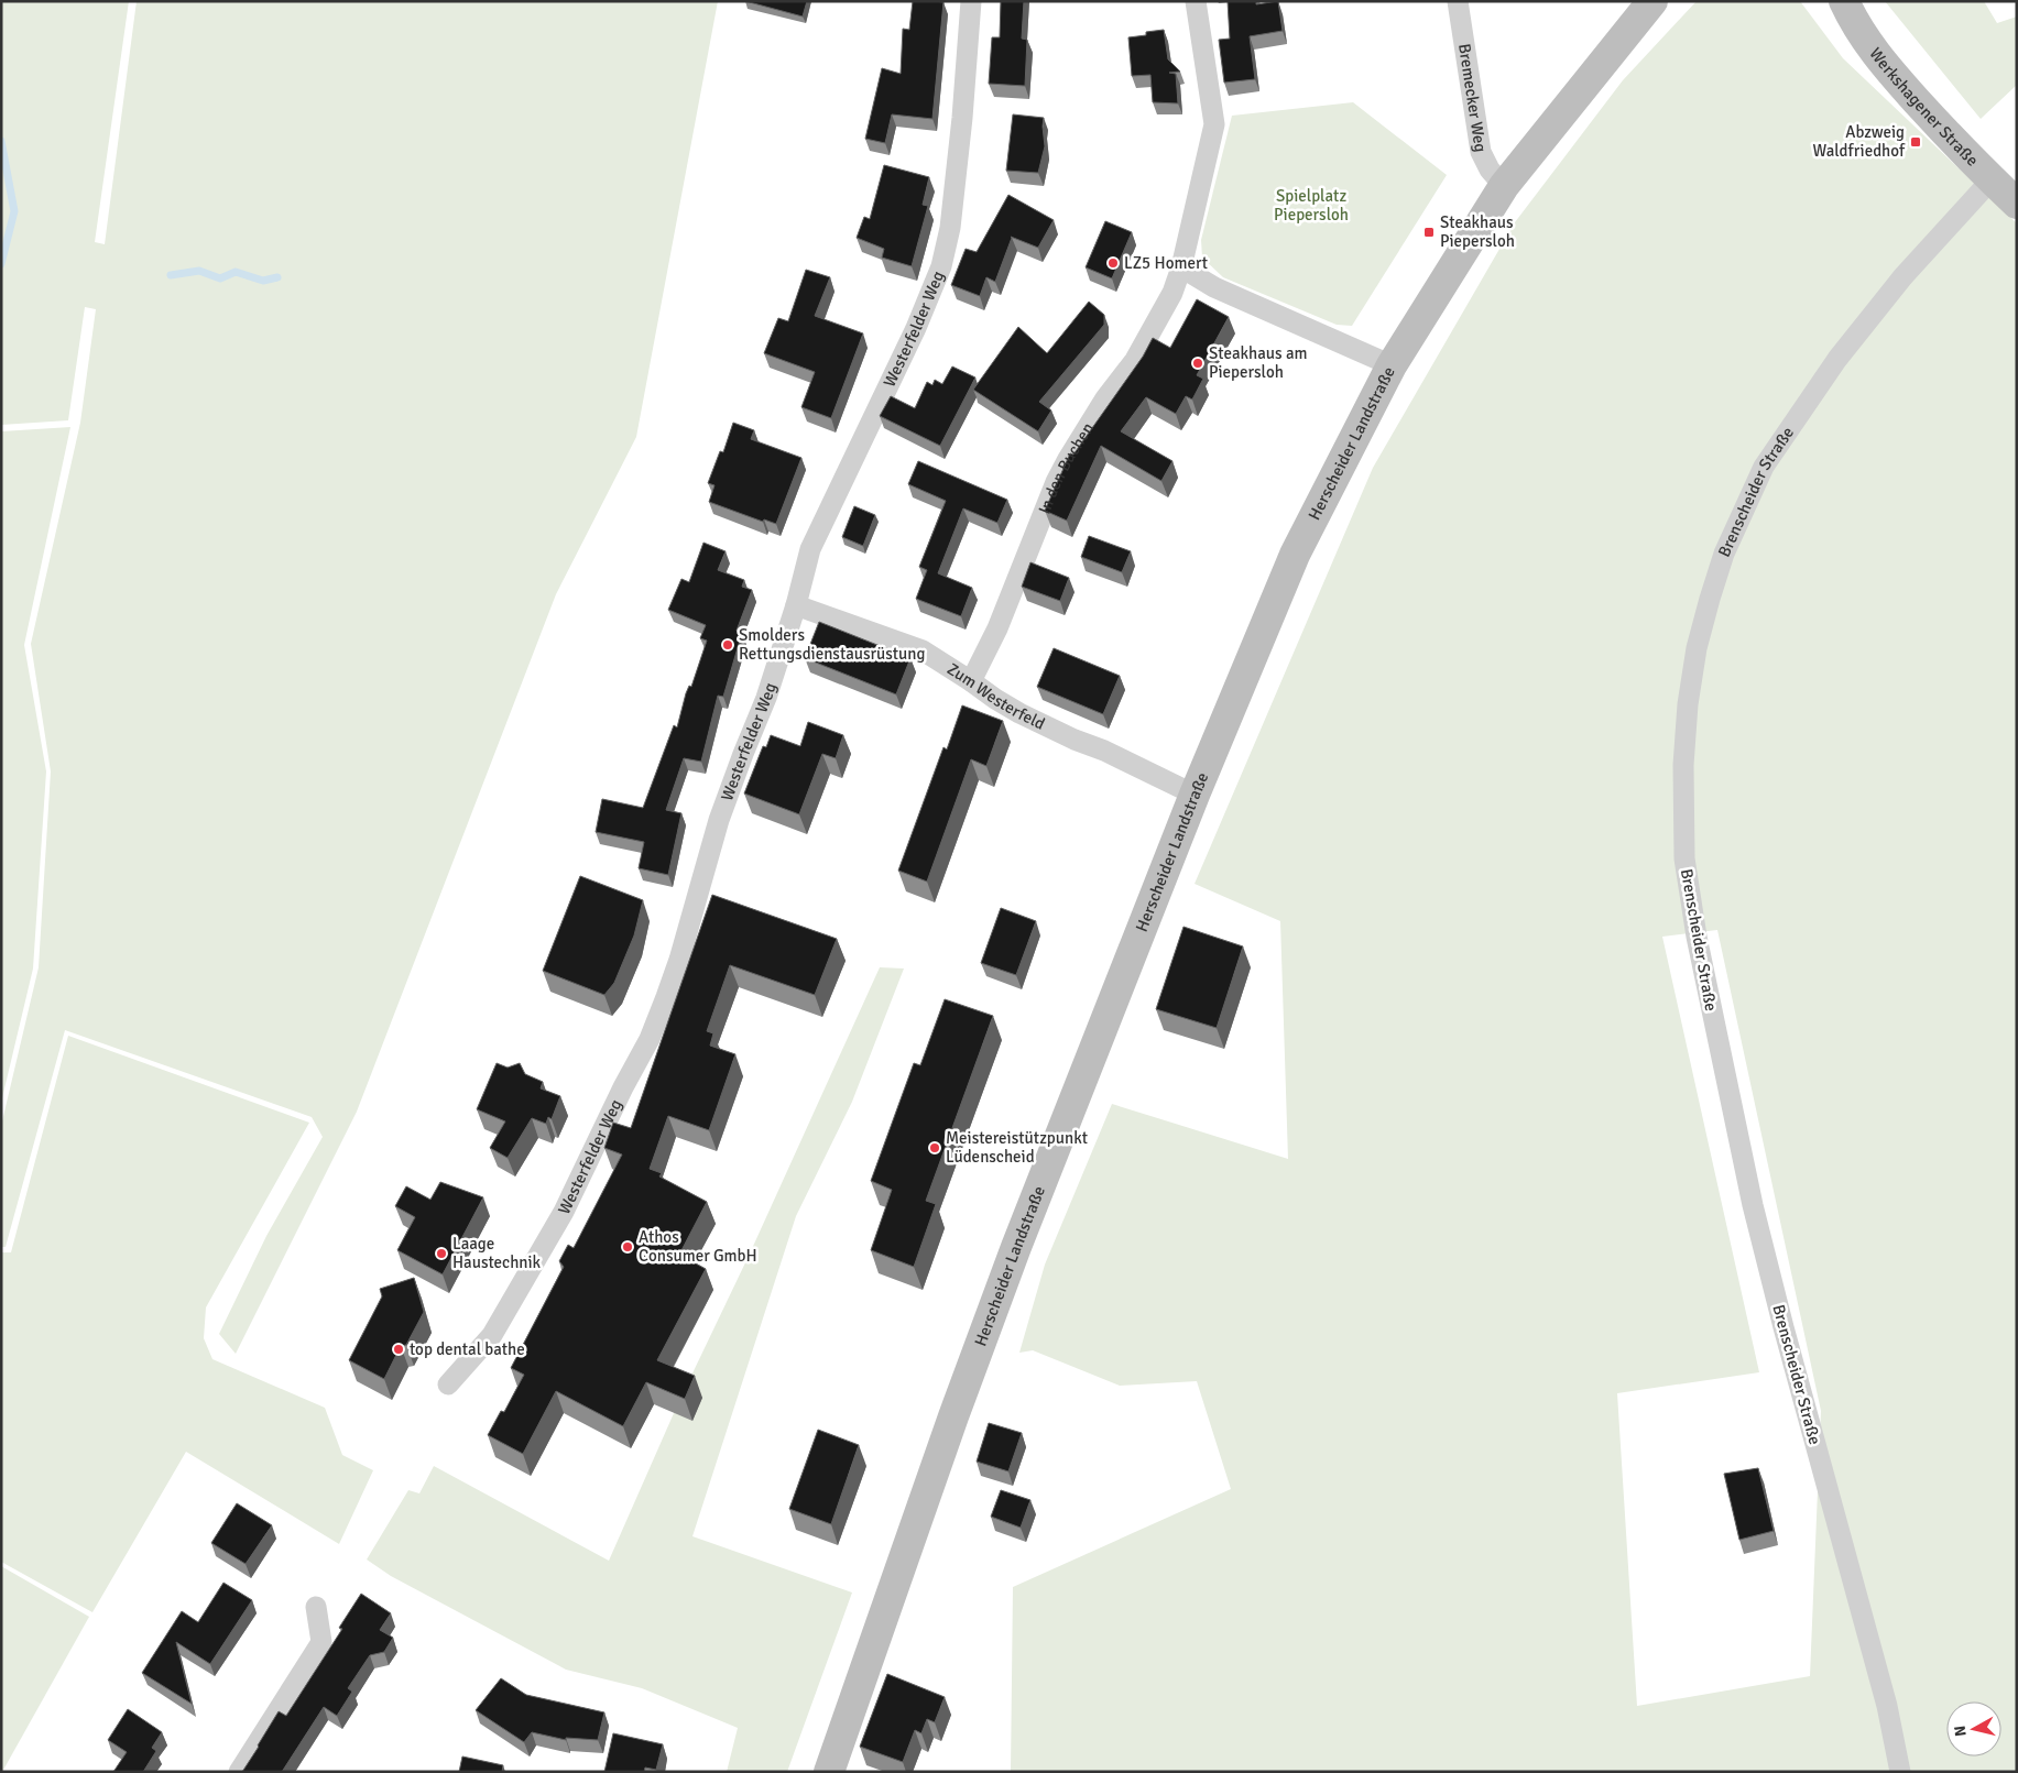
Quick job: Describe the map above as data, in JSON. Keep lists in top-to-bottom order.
{
  "streets": {
    "main road": ["Werkshagener Straße", "Herscheider Landstraße"],
    "street": [
      "Bremecker Weg",
      "Westerfelder Weg",
      "In den Buchen",
      "Brenscheider Straße",
      "Zum Westerfeld"
    ]
  },
  "crossings": [
    ["Bremecker Weg", "Herscheider Landstraße"],
    ["Werkshagener Straße", "Brenscheider Straße"],
    ["Westerfelder Weg", "Zum Westerfeld"],
    ["Herscheider Landstraße", "Zum Westerfeld"],
    ["In den Buchen", "Zum Westerfeld"]
  ],
  "parks": ["Spielplatz Piepersloh"],
  "places": {
    "transit": ["Abzweig Waldfriedhof", "Steakhaus Piepersloh"],
    "other": [
      "LZ5 Homert",
      "Steakhaus am Piepersloh",
      "Smolders Rettungsdienstausrüstung",
      "Meistereistützpunkt Lüdenscheid",
      "Athos Consumer GmbH",
      "Laage Haustechnik",
      "top dental bathe"
    ]
  },
  "north": "left"
}
